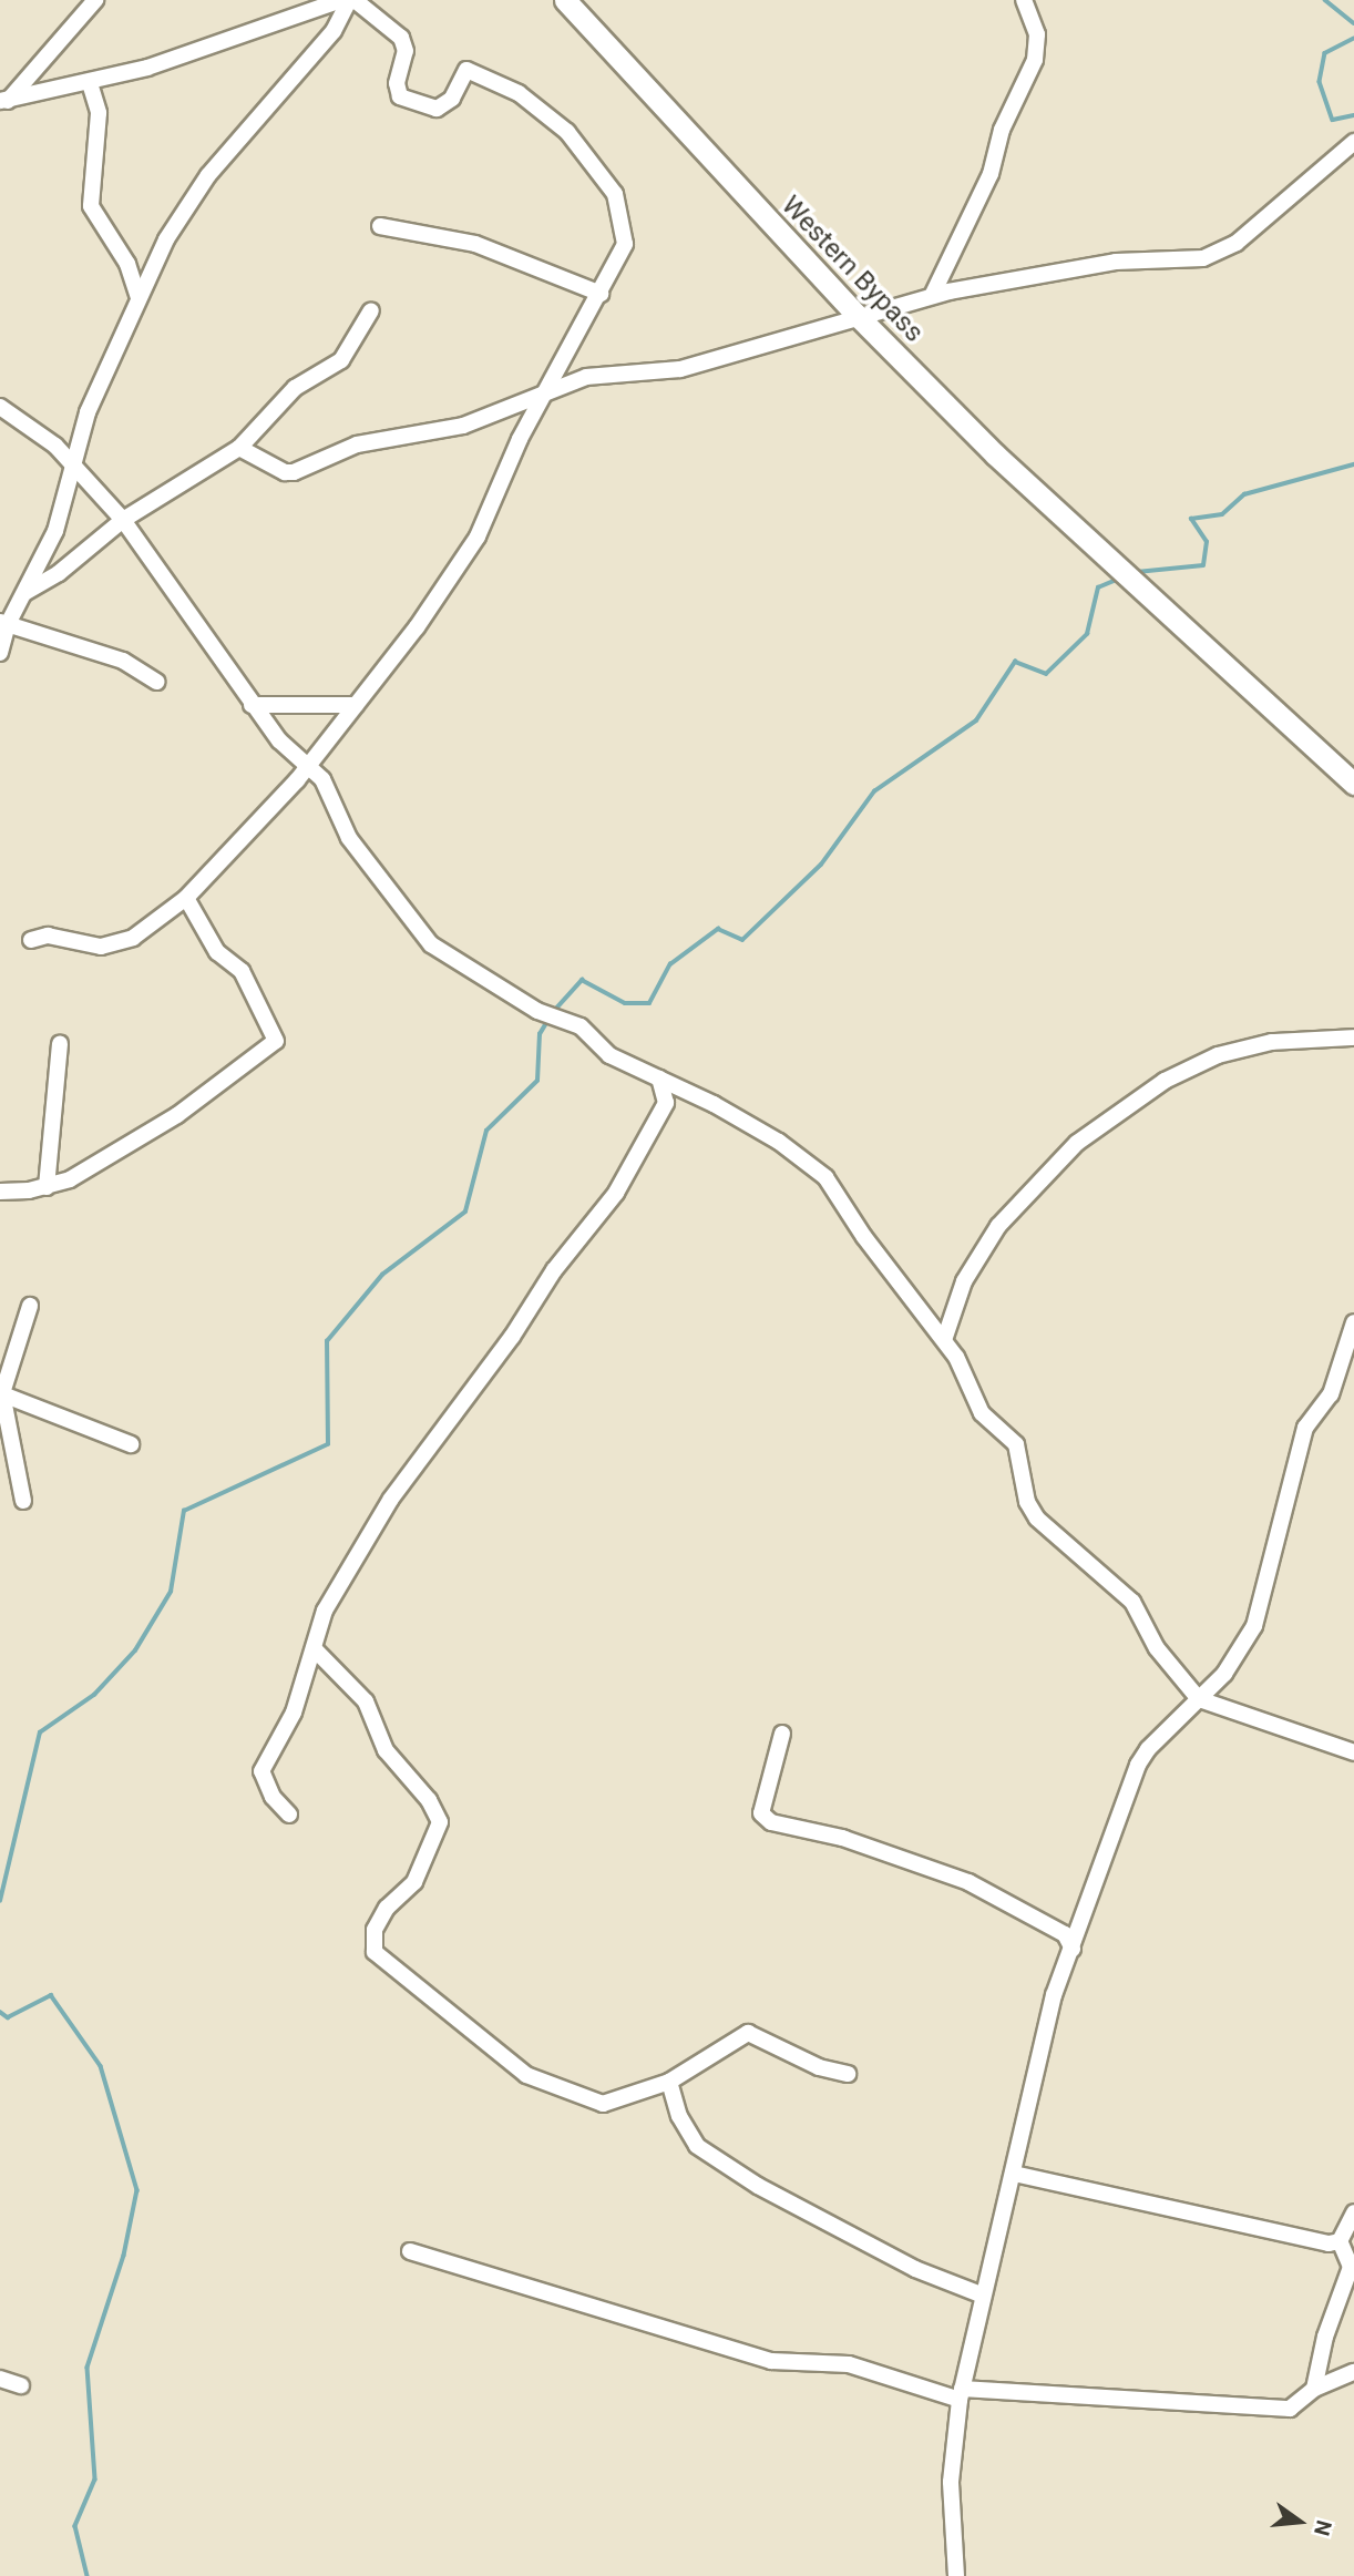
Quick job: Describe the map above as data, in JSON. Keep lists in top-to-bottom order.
{
  "streets": {
    "main road": ["Western Bypass"]
  },
  "north": "right"
}
